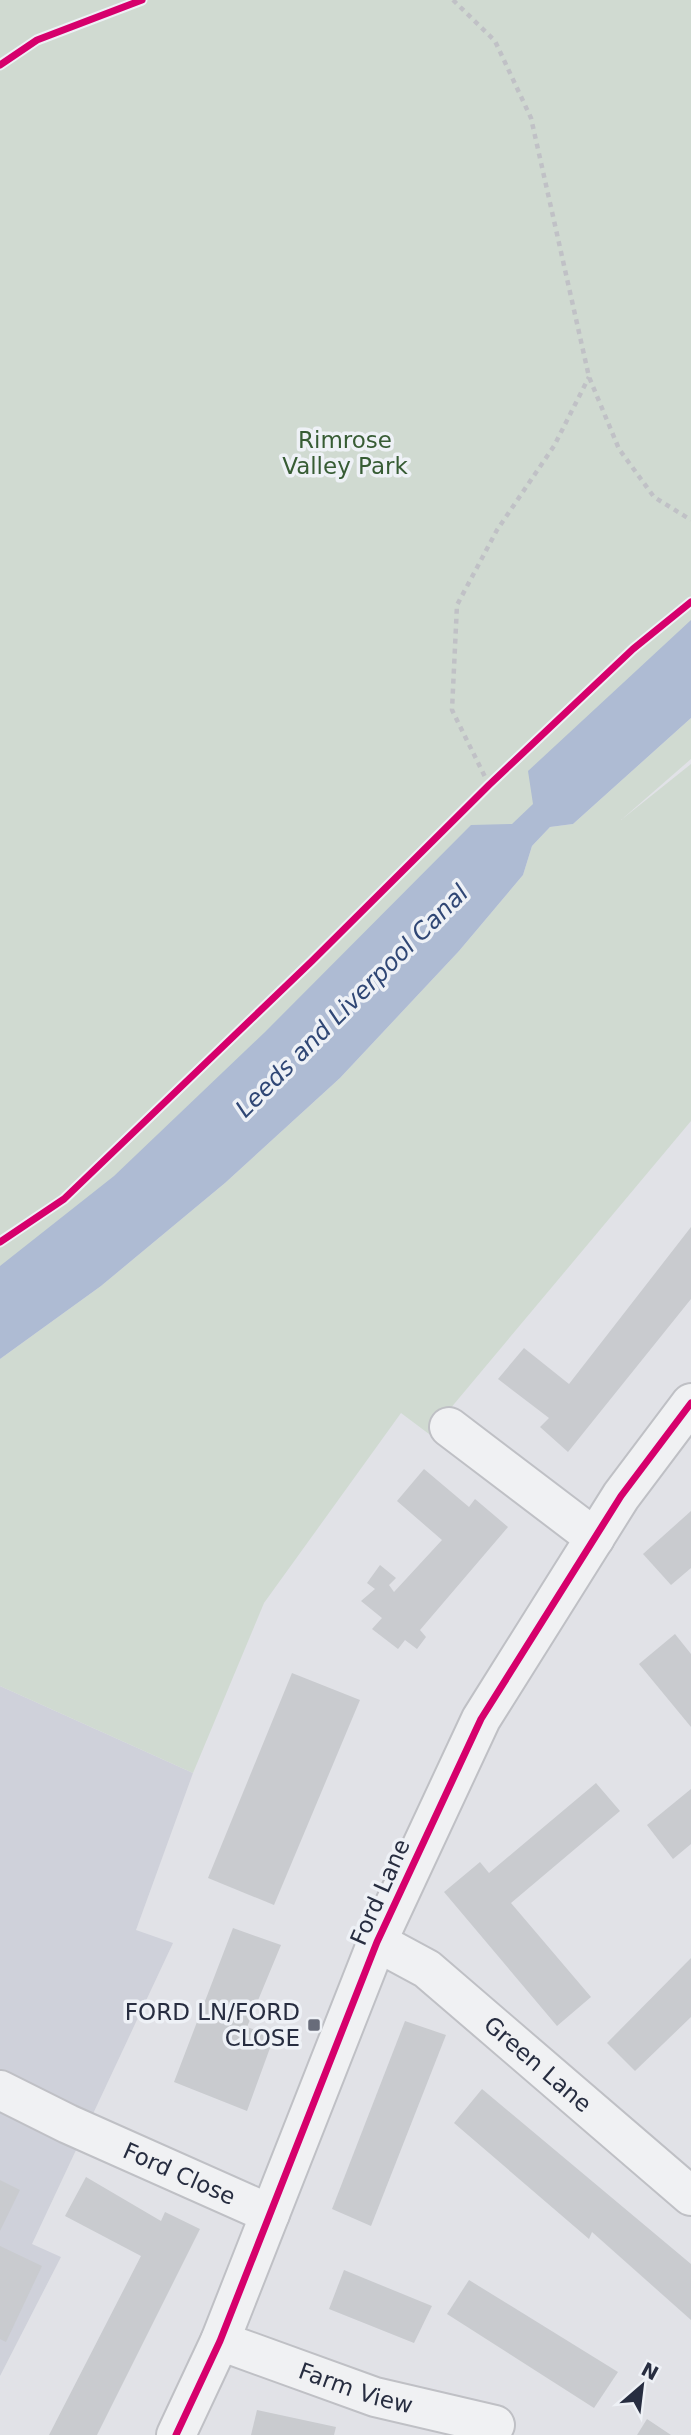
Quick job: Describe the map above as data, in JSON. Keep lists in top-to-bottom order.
{
  "streets": {
    "street": [
      "Ford Lane",
      "Green Lane",
      "Ford Close",
      "Farm View"
    ]
  },
  "crossings": [
    ["Ford Lane", "Green Lane"],
    ["Ford Lane", "Ford Close"],
    ["Ford Lane", "Farm View"]
  ],
  "water": ["Leeds and Liverpool Canal"],
  "parks": ["Rimrose Valley Park"],
  "places": {
    "transit": ["FORD LN/FORD CLOSE"]
  },
  "north": "top right"
}
